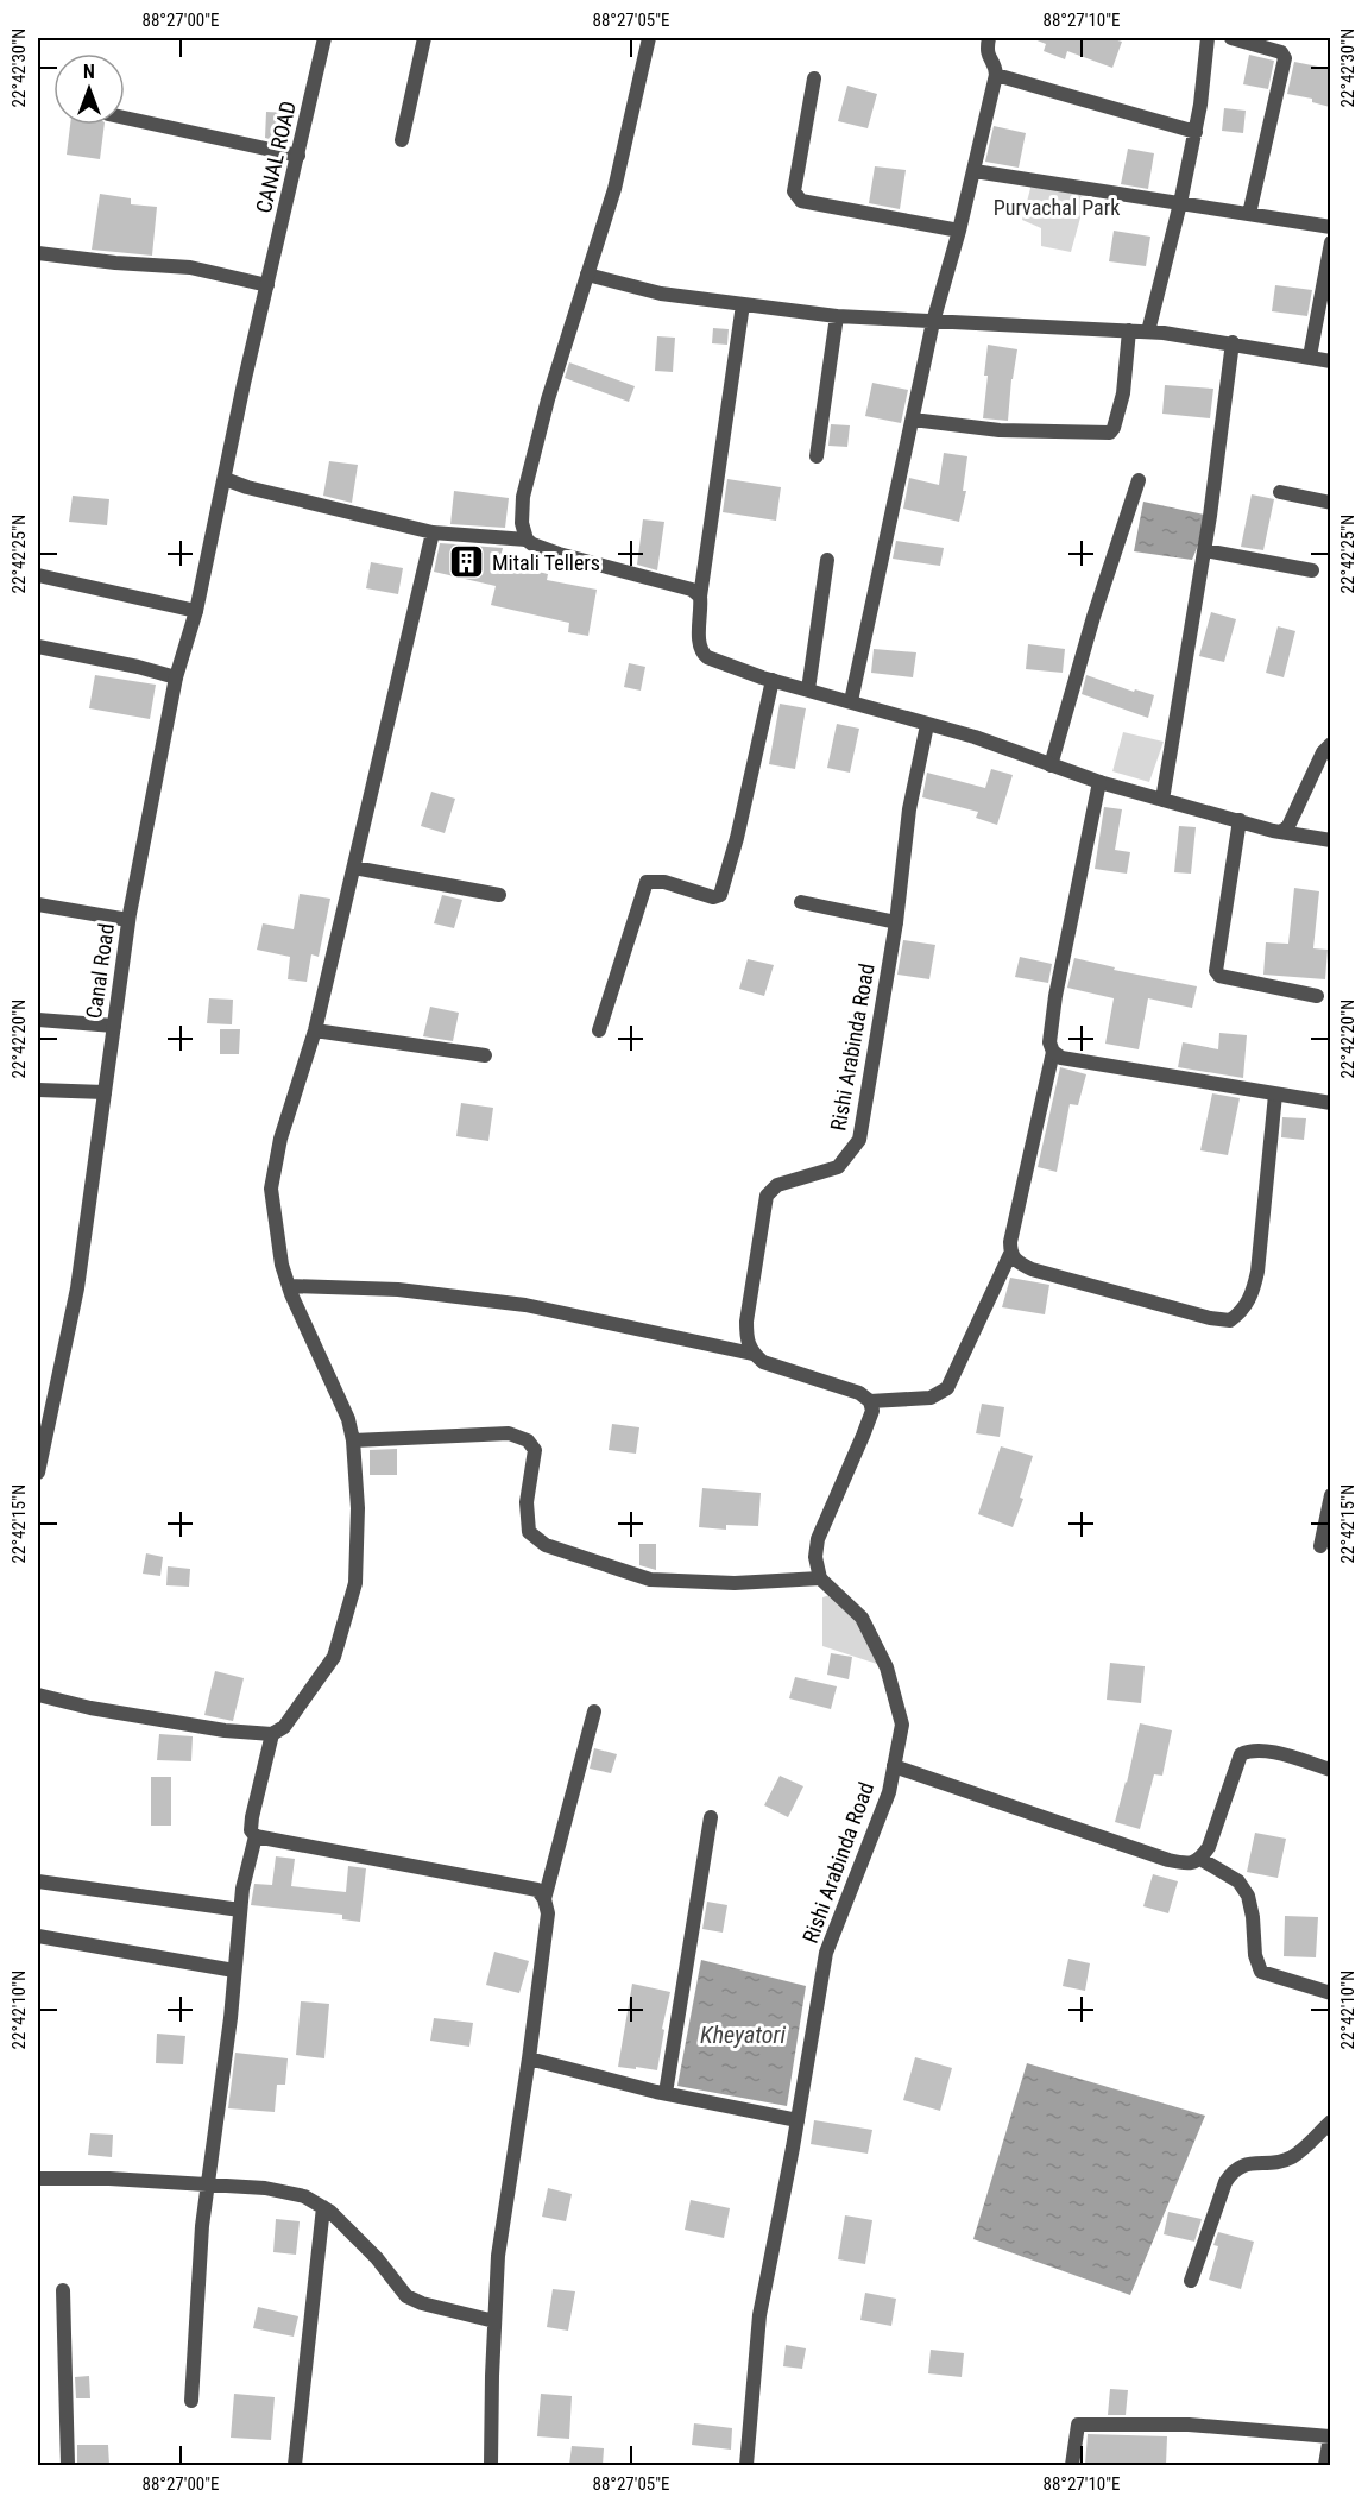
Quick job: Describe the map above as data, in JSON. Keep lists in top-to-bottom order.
{
  "streets": {
    "street": ["CANAL ROAD", "Canal Road", "Rishi Arabinda Road"]
  },
  "crossings": [
    ["CANAL ROAD", "Canal Road"]
  ],
  "water": ["Kheyatori"],
  "parks": ["Purvachal Park"],
  "places": {
    "building": ["Mitali Tellers"]
  },
  "north": "top",
  "coordinates": [
    "88°27'00\"E",
    "88°27'05\"E",
    "88°27'10\"E",
    "22°42'30\"N",
    "22°42'25\"N",
    "22°42'20\"N",
    "22°42'15\"N",
    "22°42'10\"N"
  ]
}
